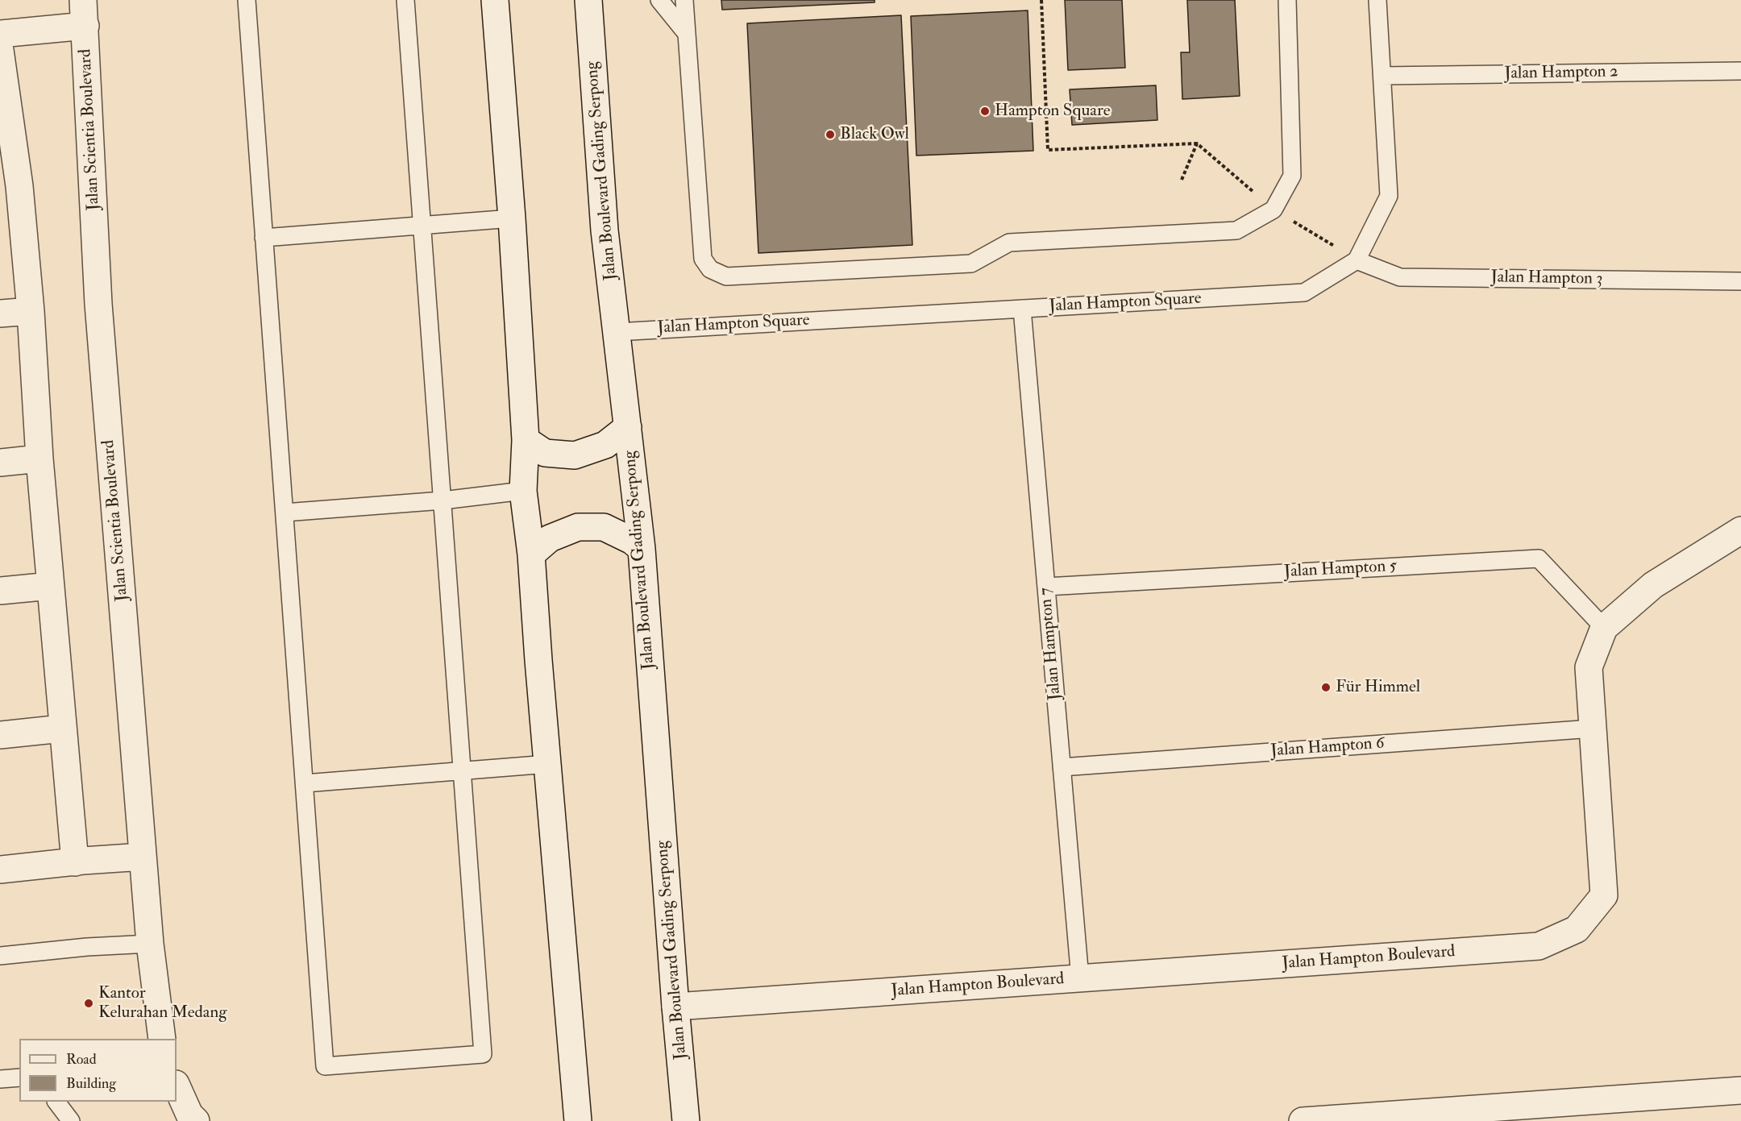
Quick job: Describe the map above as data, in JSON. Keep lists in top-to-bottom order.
{
  "streets": {
    "street": ["Jalan Scientia Boulevard", "Jalan Boulevard Gading Serpong", "Jalan Hampton Boulevard"],
    "lane": [
      "Jalan Hampton 2",
      "Jalan Hampton 3",
      "Jalan Hampton Square",
      "Jalan Hampton 5",
      "Jalan Hampton 7",
      "Jalan Hampton 6"
    ]
  },
  "crossings": [
    ["Jalan Boulevard Gading Serpong", "Jalan Hampton Square"],
    ["Jalan Boulevard Gading Serpong", "Jalan Hampton Boulevard"],
    ["Jalan Hampton 3", "Jalan Hampton Square"],
    ["Jalan Hampton Square", "Jalan Hampton 7"],
    ["Jalan Hampton 5", "Jalan Hampton 7"],
    ["Jalan Hampton 5", "Jalan Hampton Boulevard"],
    ["Jalan Hampton 7", "Jalan Hampton 6"],
    ["Jalan Hampton 7", "Jalan Hampton Boulevard"],
    ["Jalan Hampton 6", "Jalan Hampton Boulevard"]
  ],
  "places": [
    "Hampton Square",
    "Black Owl",
    "Für Himmel",
    "Kantor Kelurahan Medang"
  ],
  "legend": ["Road", "Building"]
}
